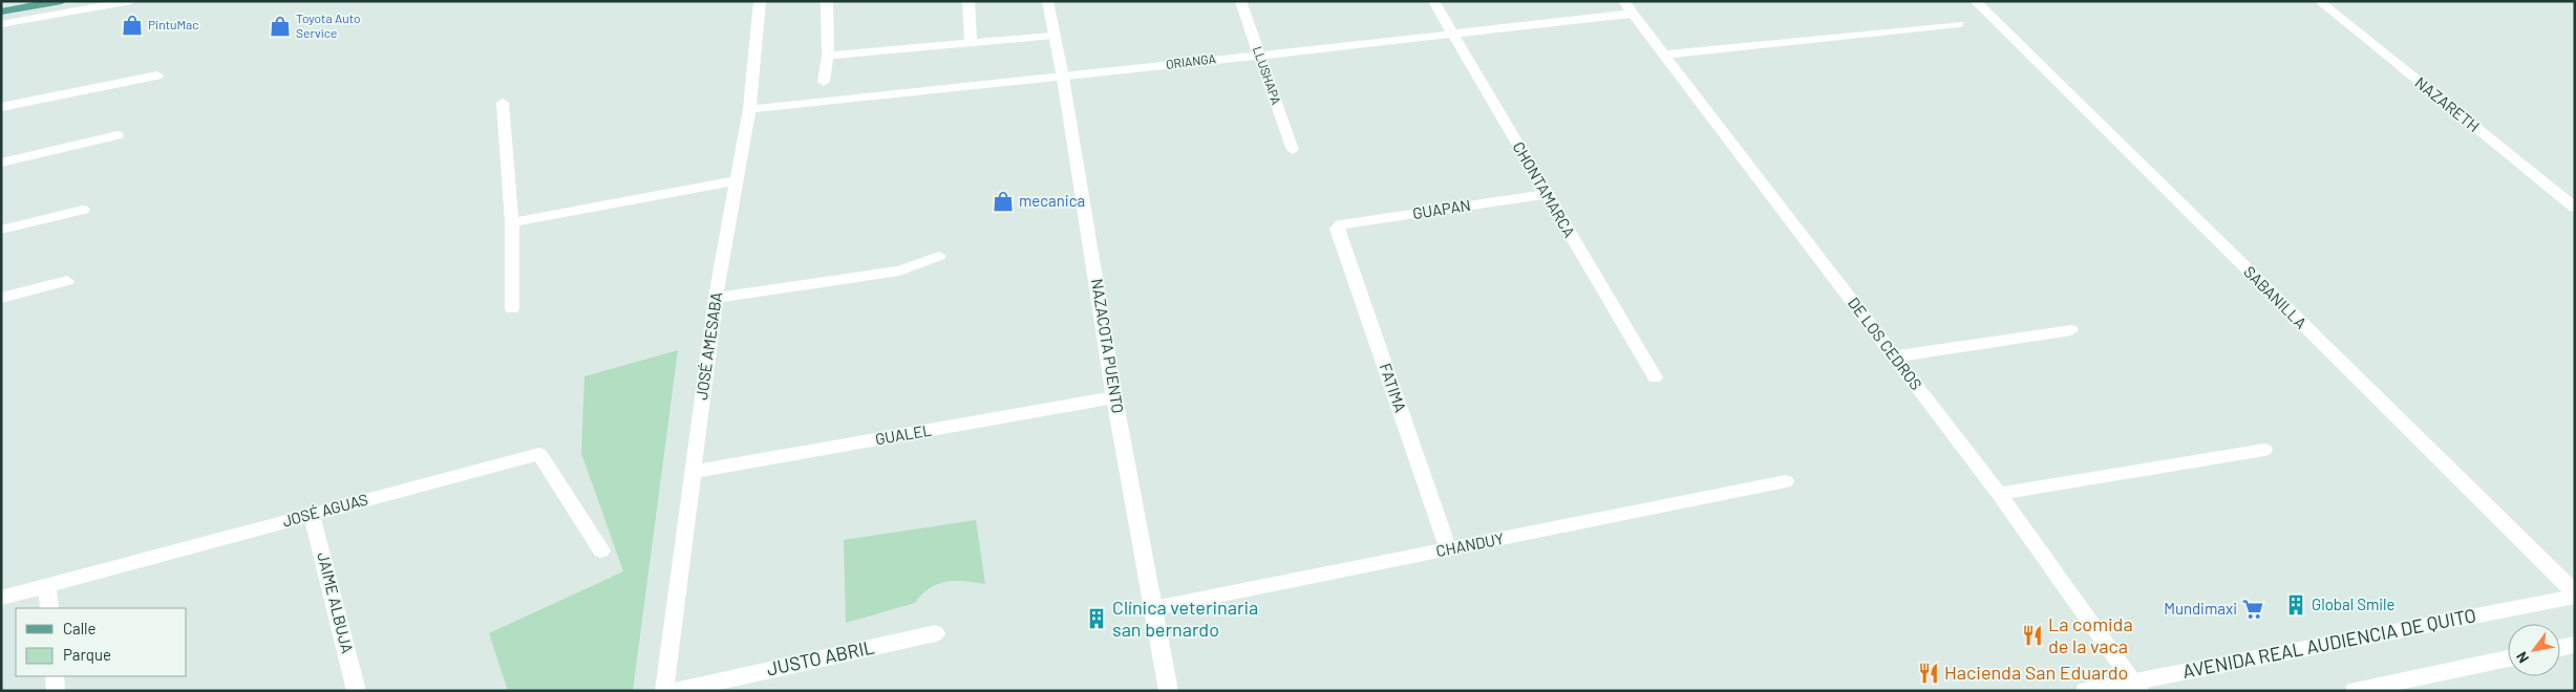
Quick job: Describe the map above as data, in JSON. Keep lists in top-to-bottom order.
{
  "streets": {
    "street": [
      "ORIANGA",
      "LLUSHAPA",
      "NAZARETH",
      "CHONTAMARCA",
      "GUAPAN",
      "SABANILLA",
      "DE LOS CEDROS",
      "JOSÉ AMESABA",
      "NAZACOTA PUENTO",
      "FATIMA",
      "GUALEL",
      "JOSÉ AGUAS",
      "CHANDUY",
      "JAIME ALBUJA",
      "AVENIDA REAL AUDIENCIA DE QUITO",
      "JUSTO ABRIL"
    ]
  },
  "crossings": [
    ["ORIANGA", "LLUSHAPA"],
    ["ORIANGA", "CHONTAMARCA"],
    ["ORIANGA", "DE LOS CEDROS"],
    ["ORIANGA", "JOSÉ AMESABA"],
    ["ORIANGA", "NAZACOTA PUENTO"],
    ["CHONTAMARCA", "GUAPAN"],
    ["GUAPAN", "FATIMA"],
    ["SABANILLA", "AVENIDA REAL AUDIENCIA DE QUITO"],
    ["DE LOS CEDROS", "AVENIDA REAL AUDIENCIA DE QUITO"],
    ["JOSÉ AMESABA", "GUALEL"],
    ["NAZACOTA PUENTO", "GUALEL"],
    ["NAZACOTA PUENTO", "CHANDUY"],
    ["FATIMA", "CHANDUY"],
    ["JOSÉ AGUAS", "JAIME ALBUJA"]
  ],
  "places": {
    "shop": ["PintuMac", "Toyota Auto Service", "mecanica"],
    "building": ["Global Smile", "Clínica veterinaria san bernardo"],
    "supermarket": ["Mundimaxi"],
    "restaurant": ["La comida de la vaca", "Hacienda San Eduardo"]
  },
  "legend": ["Calle", "Parque"],
  "north": "bottom left"
}
